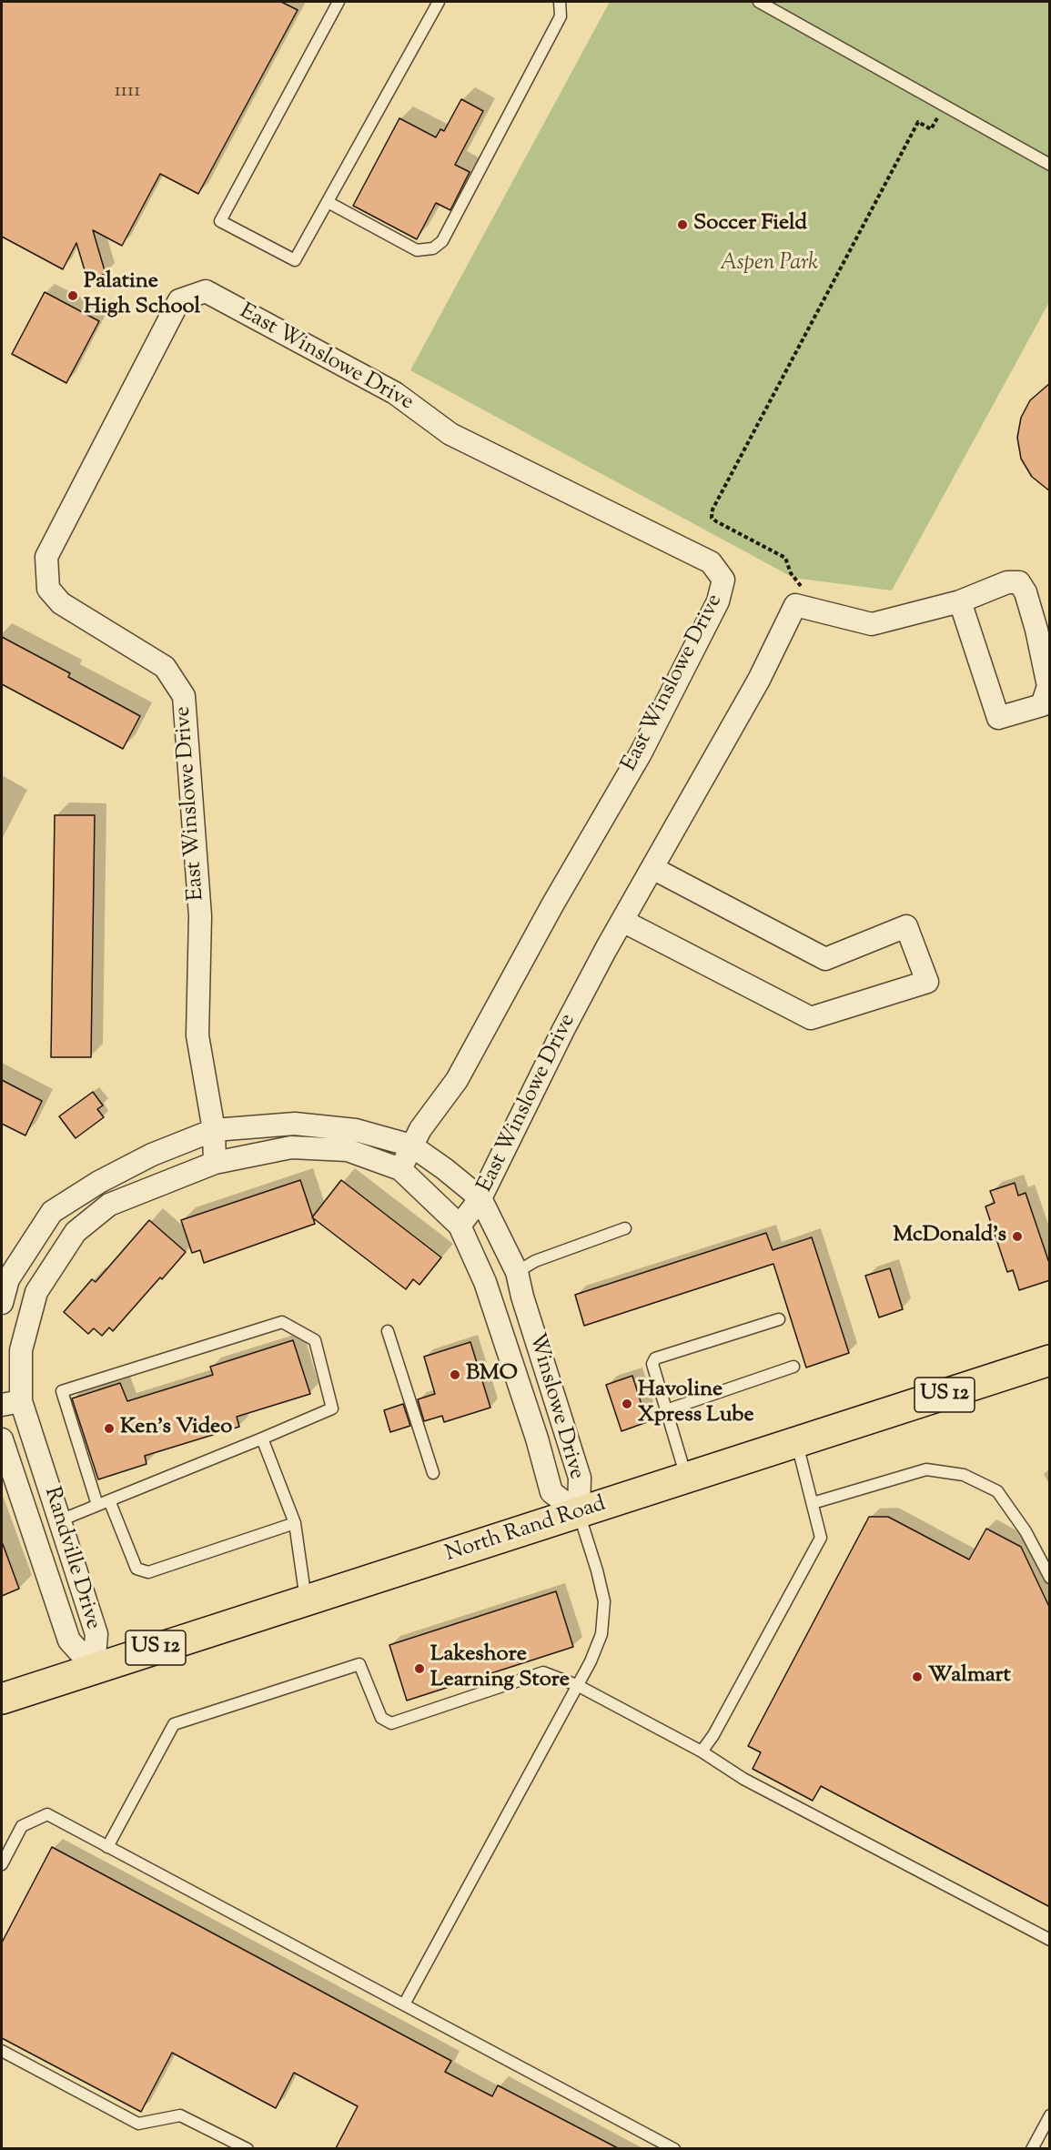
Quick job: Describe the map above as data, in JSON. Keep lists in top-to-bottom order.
{
  "streets": {
    "main road": ["US 12", "North Rand Road"],
    "street": ["East Winslowe Drive", "Winslowe Drive", "Randville Drive"]
  },
  "crossings": [
    ["East Winslowe Drive", "Winslowe Drive"],
    ["Winslowe Drive", "North Rand Road"],
    ["Winslowe Drive", "Randville Drive"],
    ["North Rand Road", "Randville Drive"]
  ],
  "parks": ["Aspen Park"],
  "places": [
    "Soccer Field",
    "Palatine High School",
    "McDonald's",
    "BMO",
    "Havoline Xpress Lube",
    "Ken's Video",
    "Lakeshore Learning Store",
    "Walmart"
  ],
  "house_numbers": ["1111"]
}
